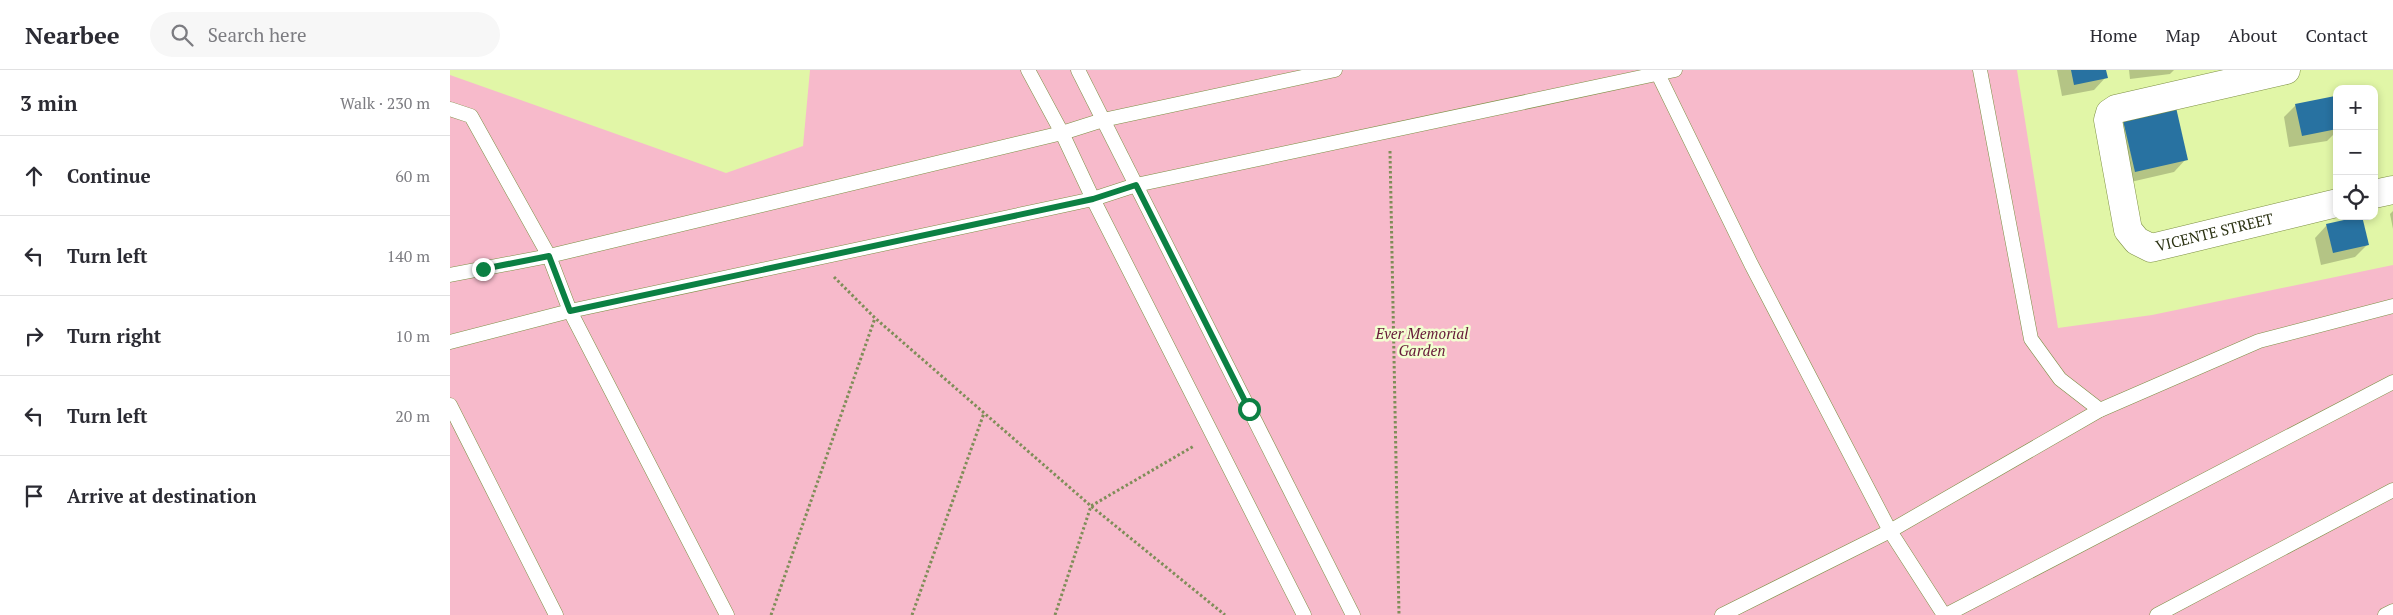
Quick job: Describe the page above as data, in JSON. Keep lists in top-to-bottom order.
{
  "streets": {
    "street": ["VICENTE STREET"]
  },
  "parks": ["Ever Memorial Garden"],
  "page": {
    "header": "Nearbee",
    "search": "Search here",
    "nav": [
      "Home",
      "Map",
      "About",
      "Contact"
    ],
    "heading": ["3 min", "Walk · 230 m"],
    "map_buttons": ["+", "−"],
    "list": [
      ["Continue", "60 m"],
      ["Turn left", "140 m"],
      ["Turn right", "10 m"],
      ["Turn left", "20 m"],
      "Arrive at destination"
    ]
  }
}
